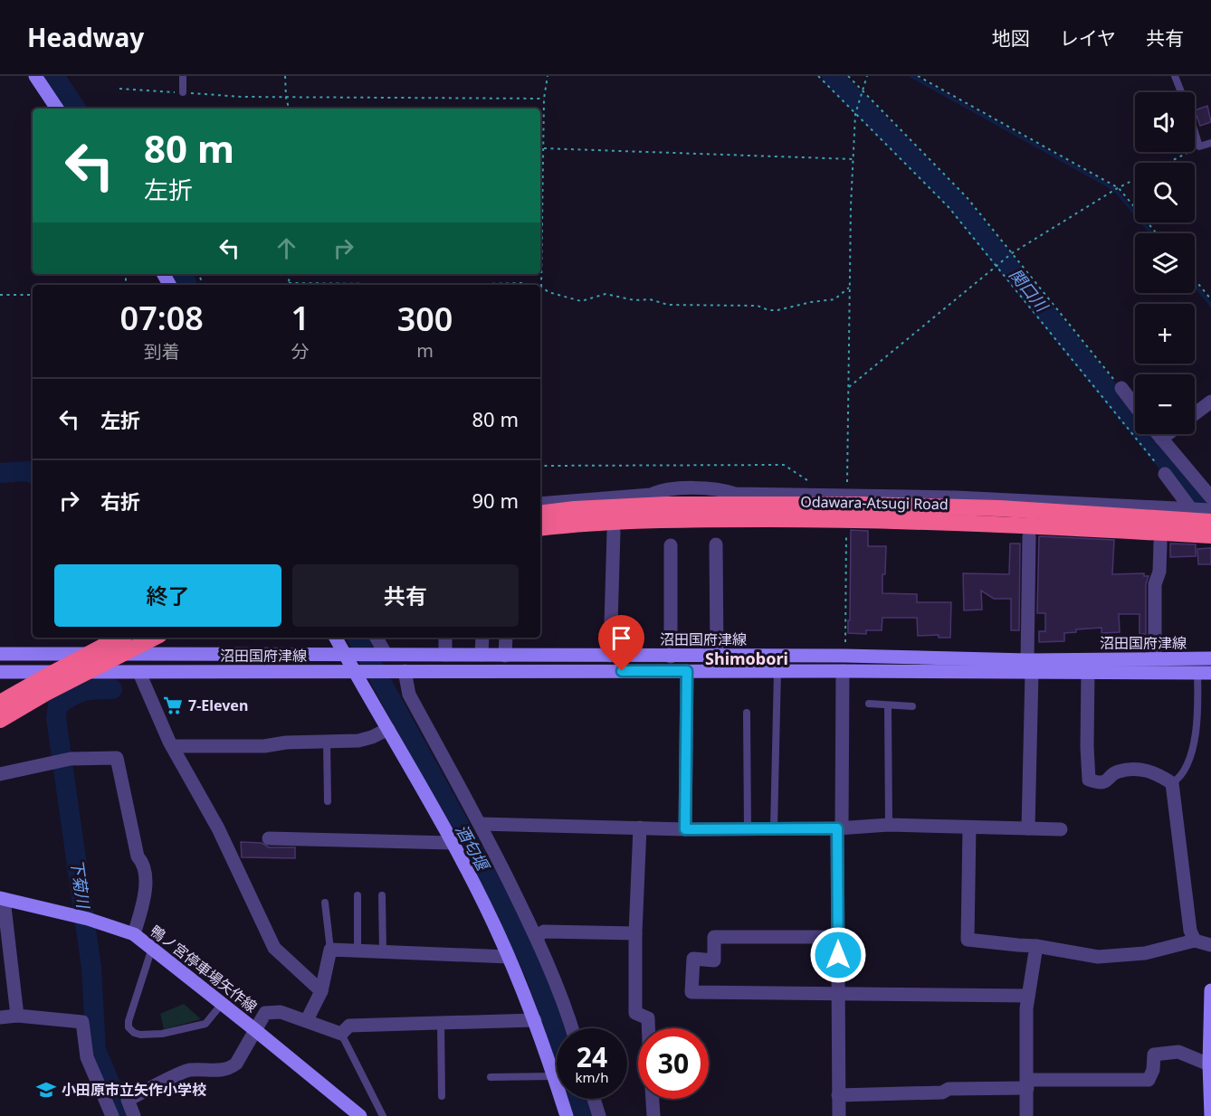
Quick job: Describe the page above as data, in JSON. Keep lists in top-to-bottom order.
{
  "streets": {
    "highway": ["Odawara-Atsugi Road"],
    "main road": ["沼田国府津線", "鴨ノ宮停車場矢作線"]
  },
  "districts": ["Shimobori"],
  "water": ["関口川", "酒匂堰", "下菊川"],
  "places": {
    "supermarket": ["7-Eleven"],
    "school or university": ["小田原市立矢作小学校"]
  },
  "page": {
    "header": "Headway",
    "nav": ["地図", "レイヤ", "共有"],
    "map_buttons": ["+", "−"],
    "turn": ["80 m", "左折"],
    "eta": [
      "07:08",
      "到着",
      "1",
      "分",
      "300",
      "m"
    ],
    "list": [
      {
        "name": "左折",
        "value": "80 m"
      },
      {
        "name": "右折",
        "value": "90 m"
      }
    ],
    "buttons": ["終了", "共有"],
    "speed": "24 km/h",
    "limit": "30"
  }
}
